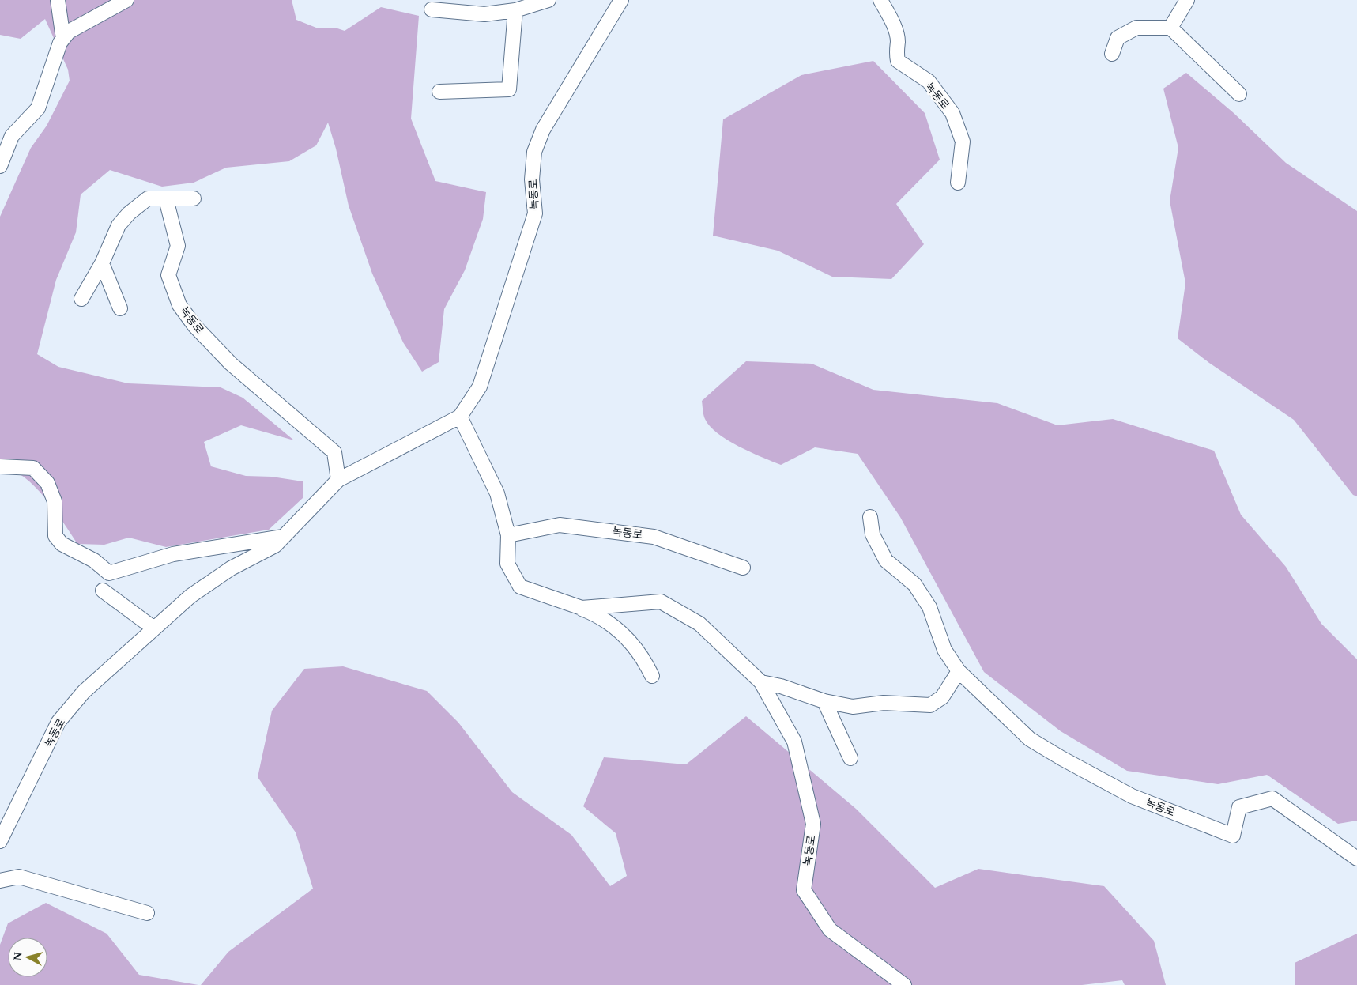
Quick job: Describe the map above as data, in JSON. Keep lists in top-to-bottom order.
{
  "streets": {
    "street": ["녹동로"]
  },
  "north": "left"
}
